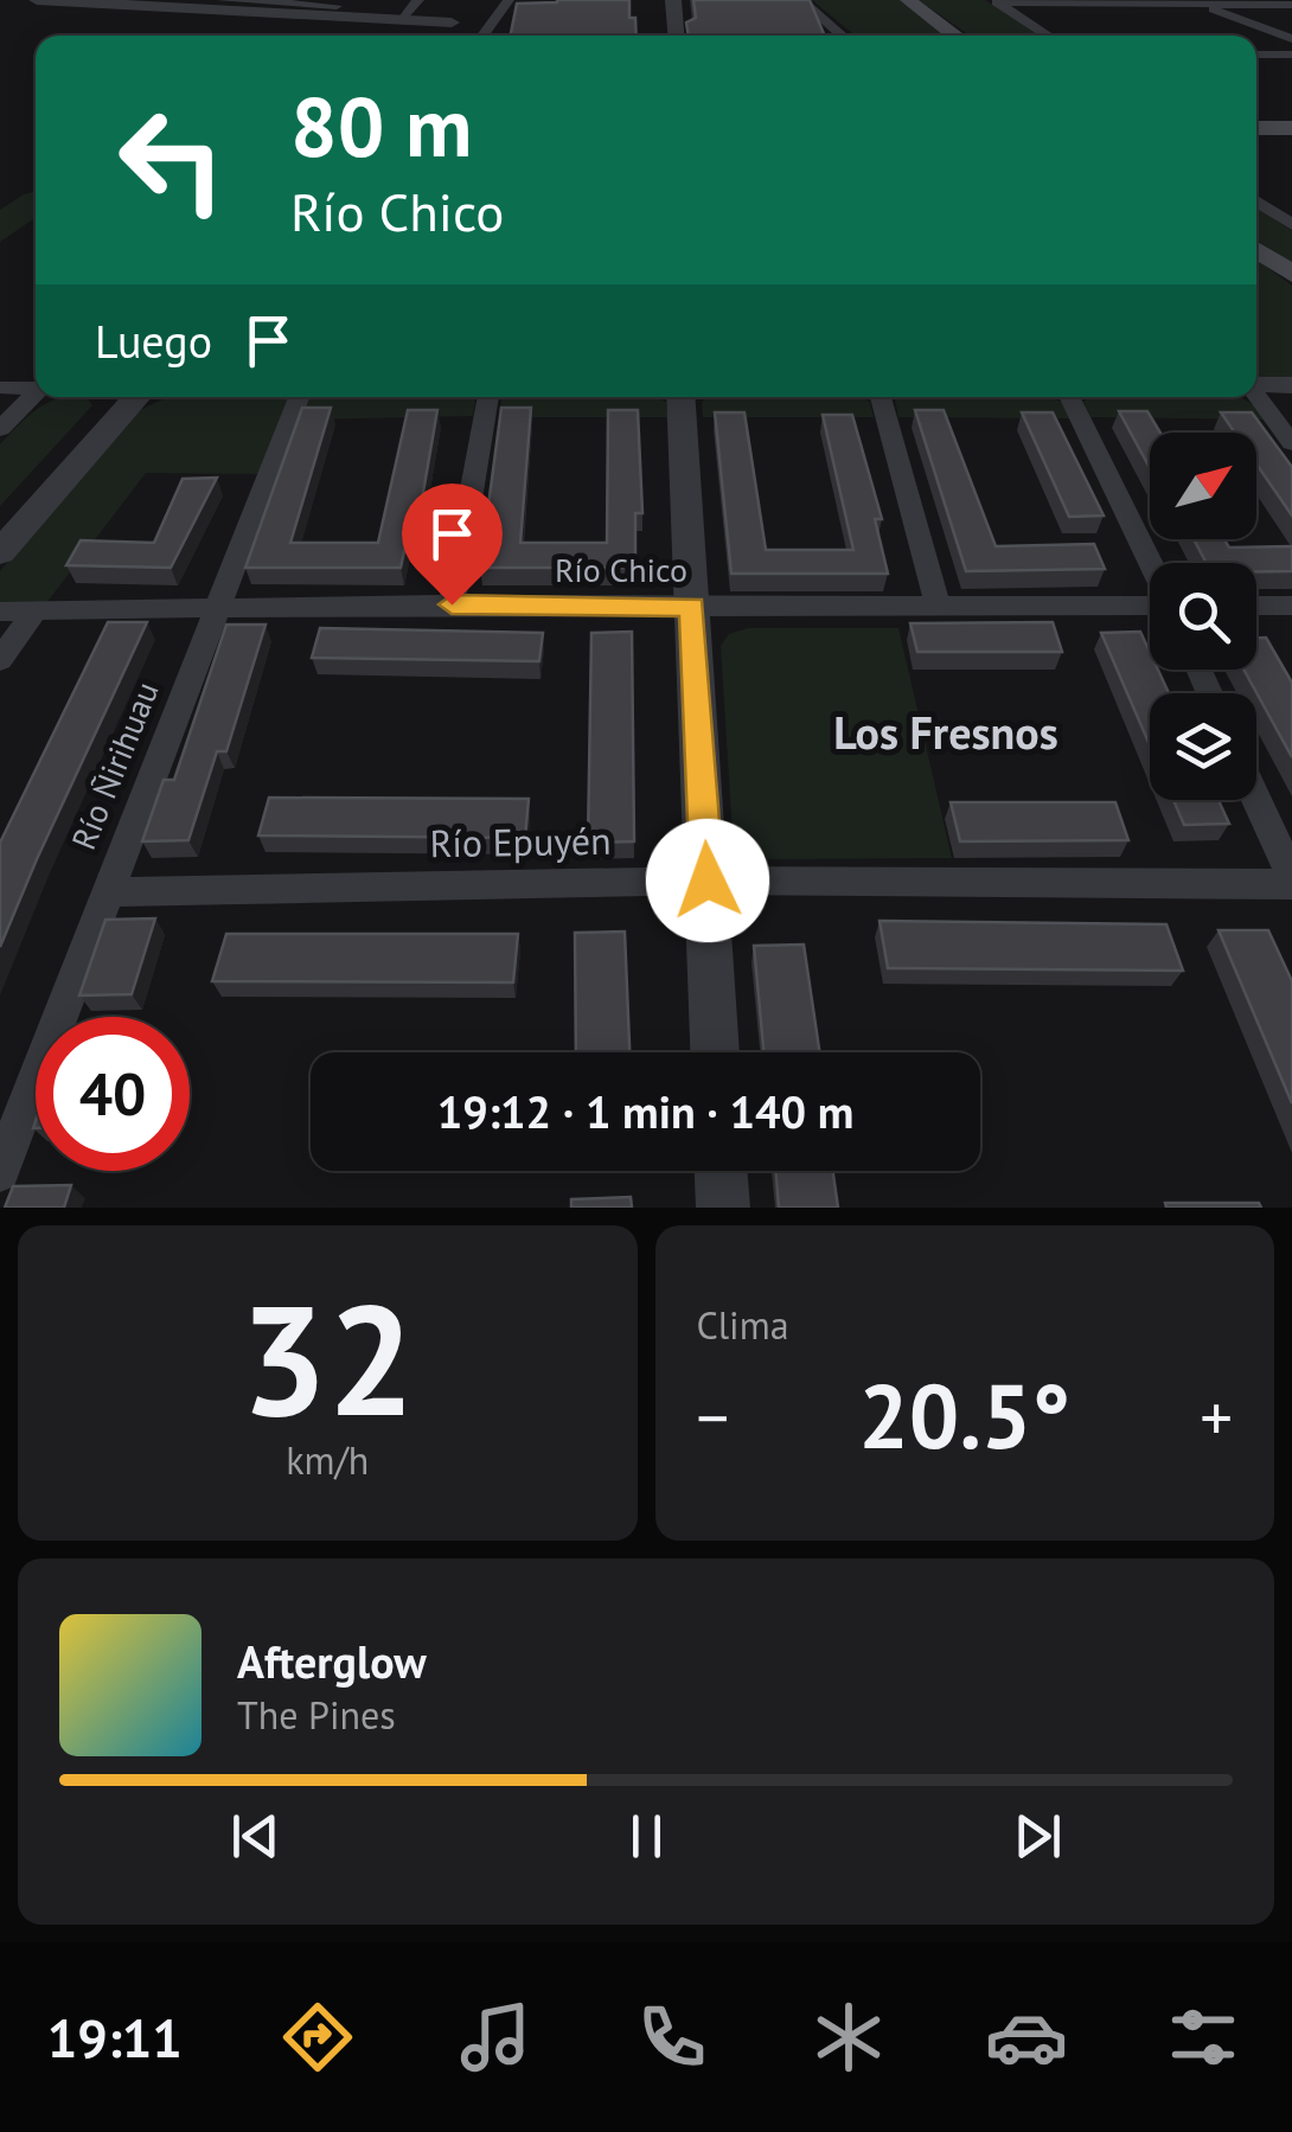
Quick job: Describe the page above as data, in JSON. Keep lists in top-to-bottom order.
{
  "streets": {
    "street": ["Río Chico", "Río Ñirihuau", "Río Epuyén"]
  },
  "crossings": [
    ["Río Chico", "Río Ñirihuau"],
    ["Río Ñirihuau", "Río Epuyén"]
  ],
  "districts": ["Los Fresnos"],
  "north": "top right",
  "page": {
    "turn": ["80 m", "Río Chico"],
    "then": "Luego",
    "limit": "40",
    "trip": "19:12 · 1 min · 140 m",
    "tile": [
      ["32", "km/h"],
      "Clima"
    ],
    "heat": ["−", "20.5°", "+"],
    "song": ["Afterglow", "The Pines"],
    "tabs": "19:11"
  }
}
